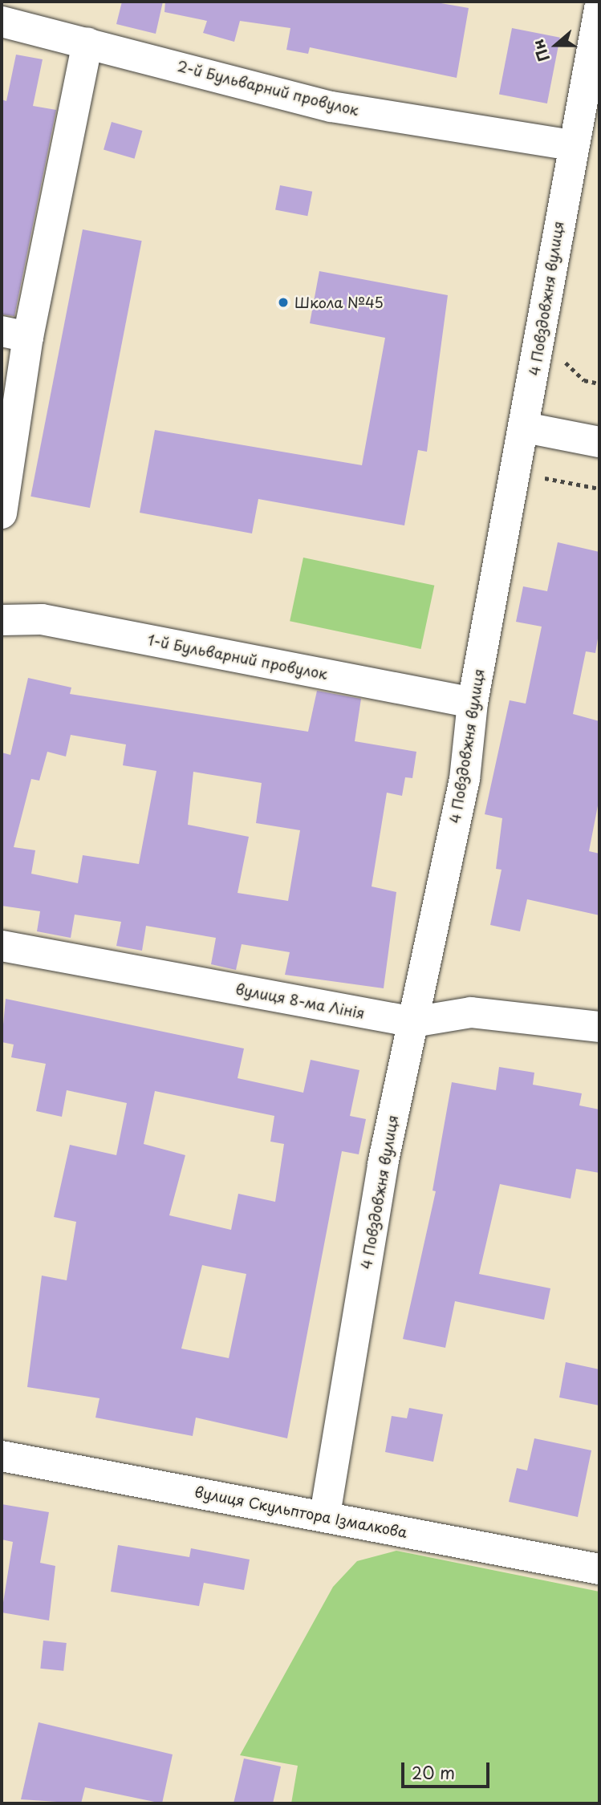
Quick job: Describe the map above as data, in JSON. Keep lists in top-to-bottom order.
{
  "streets": {
    "street": [
      "2-й Бульварний провулок",
      "4 Повздовжня вулиця",
      "1-й Бульварний провулок",
      "вулиця 8-ма Лінія",
      "вулиця Скульптора Ізмалкова"
    ]
  },
  "crossings": [
    ["2-й Бульварний провулок", "4 Повздовжня вулиця"],
    ["4 Повздовжня вулиця", "1-й Бульварний провулок"],
    ["4 Повздовжня вулиця", "вулиця 8-ма Лінія"],
    ["4 Повздовжня вулиця", "вулиця Скульптора Ізмалкова"]
  ],
  "places": ["Школа №45"],
  "scale_bar": "20 m",
  "north": "left"
}
